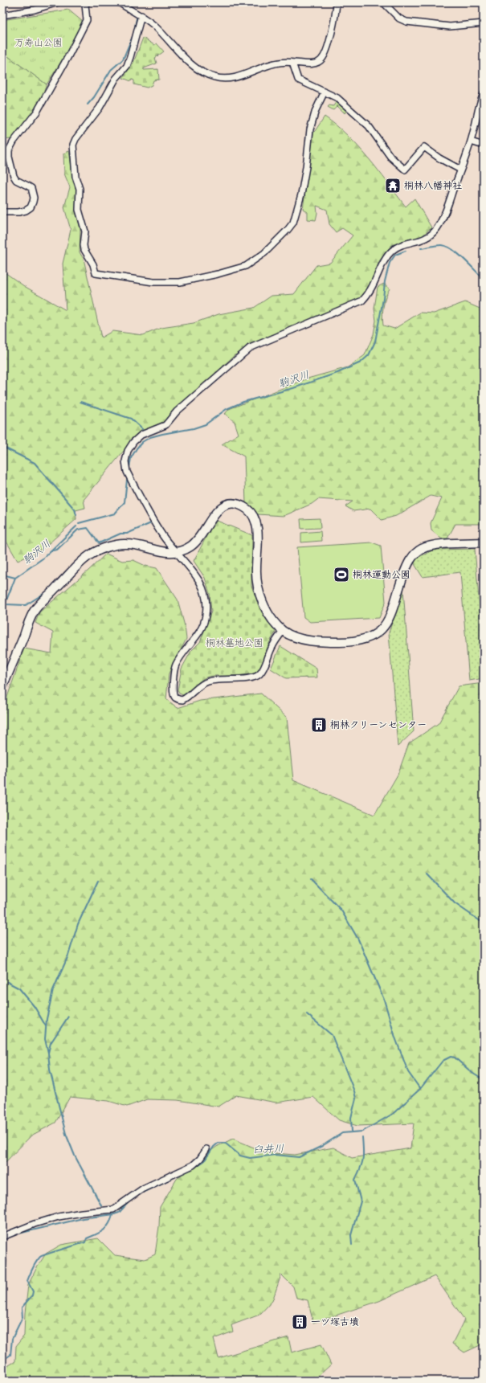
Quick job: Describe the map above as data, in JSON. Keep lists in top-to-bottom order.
{
  "water": ["駒沢川", "臼井川"],
  "parks": ["万寿山公園", "桐林墓地公園"],
  "places": {
    "temple": ["桐林八幡神社"],
    "sports": ["桐林運動公園"],
    "building": ["桐林クリーンセンター", "一ツ塚古墳"]
  }
}
